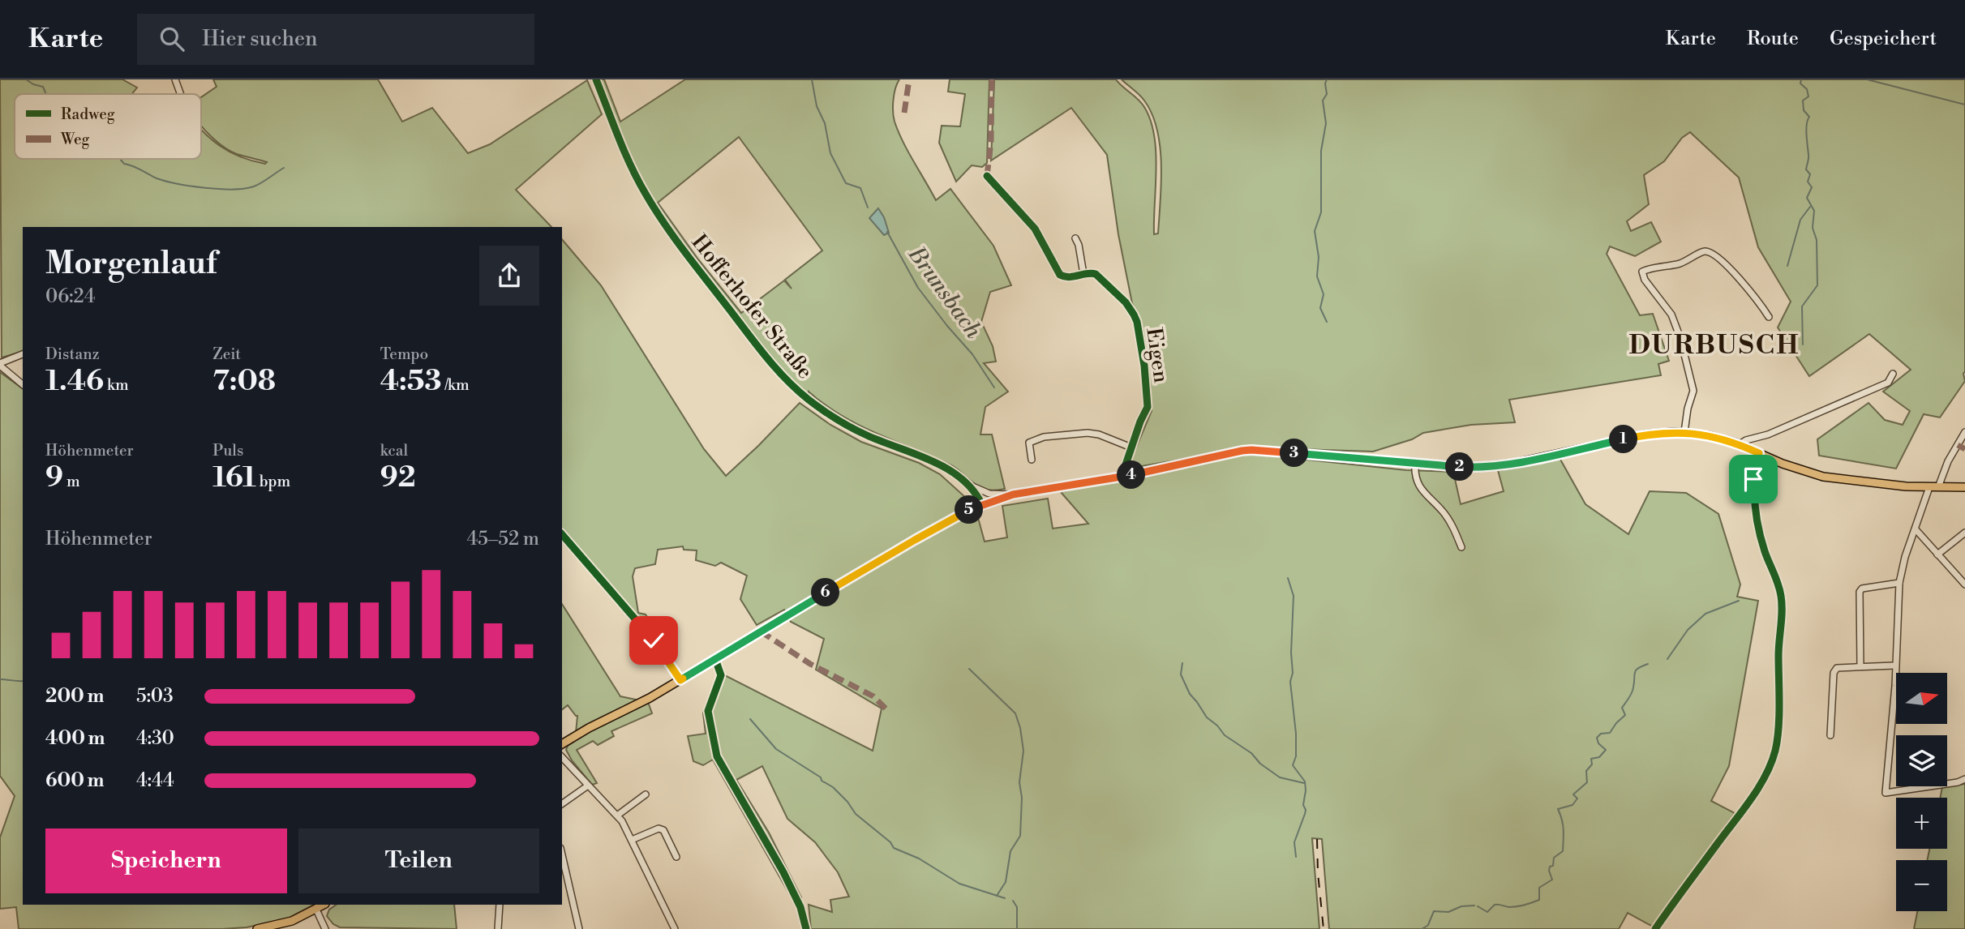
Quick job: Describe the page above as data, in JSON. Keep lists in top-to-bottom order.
{
  "streets": {
    "street": ["Hofferhofer Straße", "Eigen"]
  },
  "districts": ["DURBUSCH"],
  "water": ["Brunsbach"],
  "legend": ["Radweg", "Weg"],
  "north": "right",
  "page": {
    "header": "Karte",
    "search": "Hier suchen",
    "nav": ["Karte", "Route", "Gespeichert"],
    "heading": ["Morgenlauf", "06:24"],
    "stats": [
      ["Distanz", "1.46 km"],
      ["Zeit", "7:08"],
      ["Tempo", "4:53 /km"],
      ["Höhenmeter", "9 m"],
      ["Puls", "161 bpm"],
      ["kcal", "92"]
    ],
    "pins": [
      "1",
      "3",
      "2",
      "4",
      "5",
      "6"
    ],
    "chart": ["Höhenmeter", "45–52 m"],
    "map_buttons": ["+", "−"],
    "list": [
      {
        "name": "200 m",
        "note": "5:03"
      },
      {
        "name": "400 m",
        "note": "4:30"
      },
      {
        "name": "600 m",
        "note": "4:44"
      }
    ],
    "buttons": ["Speichern", "Teilen"]
  }
}
